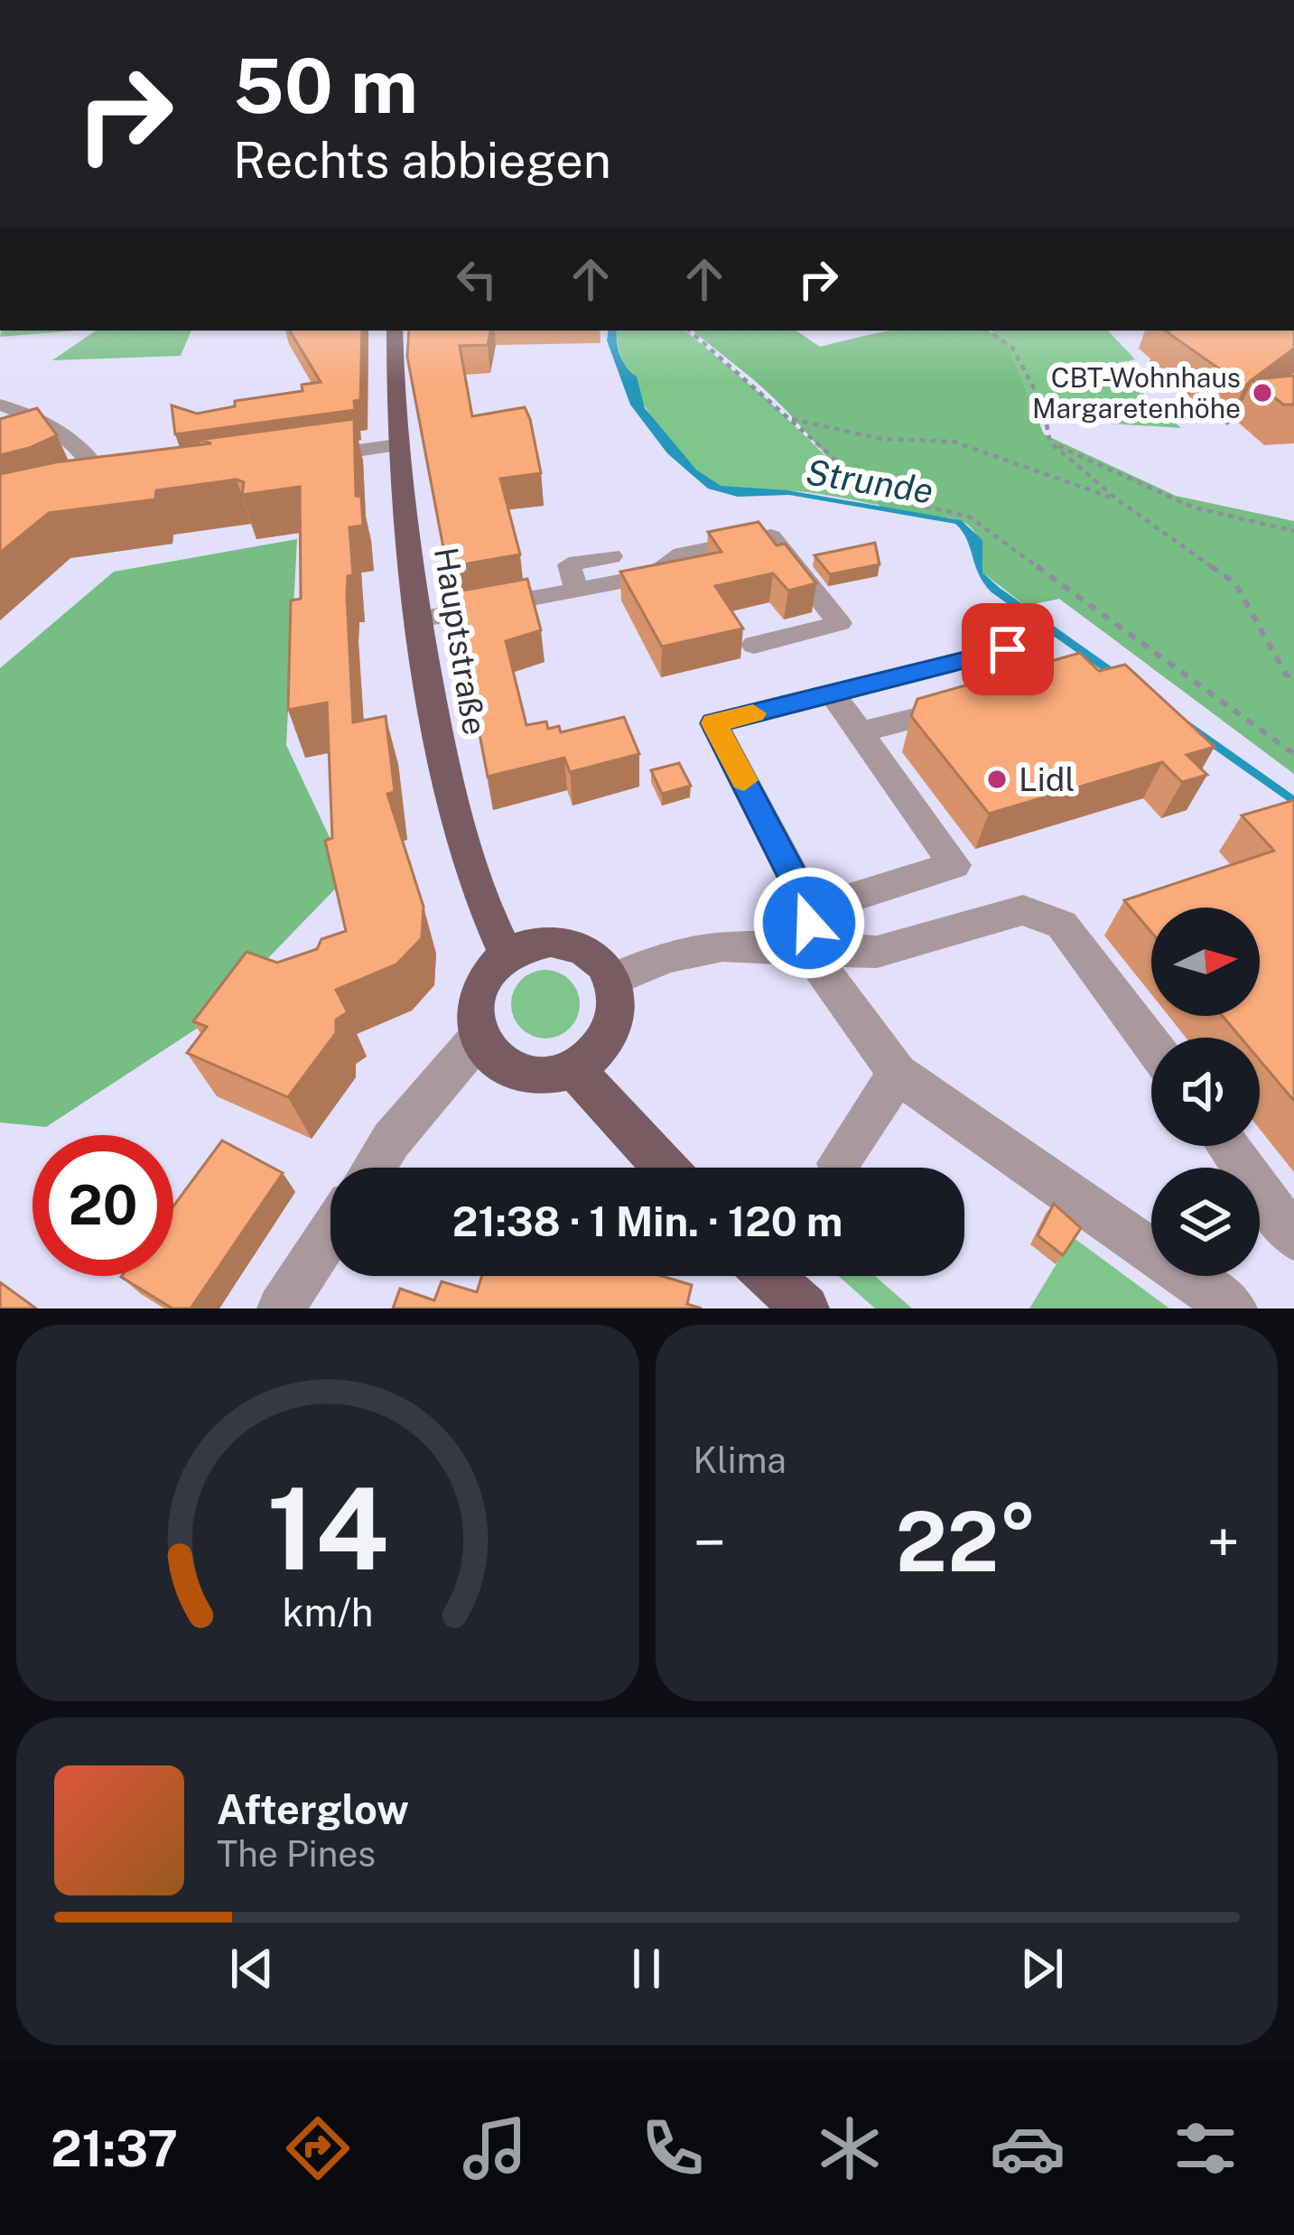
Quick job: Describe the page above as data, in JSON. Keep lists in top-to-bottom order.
{
  "streets": {
    "main road": ["Hauptstraße"]
  },
  "water": ["Strunde"],
  "places": ["CBT-Wohnhaus Margaretenhöhe", "Lidl"],
  "north": "right",
  "page": {
    "turn": ["50 m", "Rechts abbiegen"],
    "limit": "20",
    "trip": "21:38 · 1 Min. · 120 m",
    "tile": "Klima",
    "heat": ["−", "22°", "+"],
    "song": ["Afterglow", "The Pines"],
    "tabs": "21:37",
    "gauge": ["14", "km/h"]
  }
}
